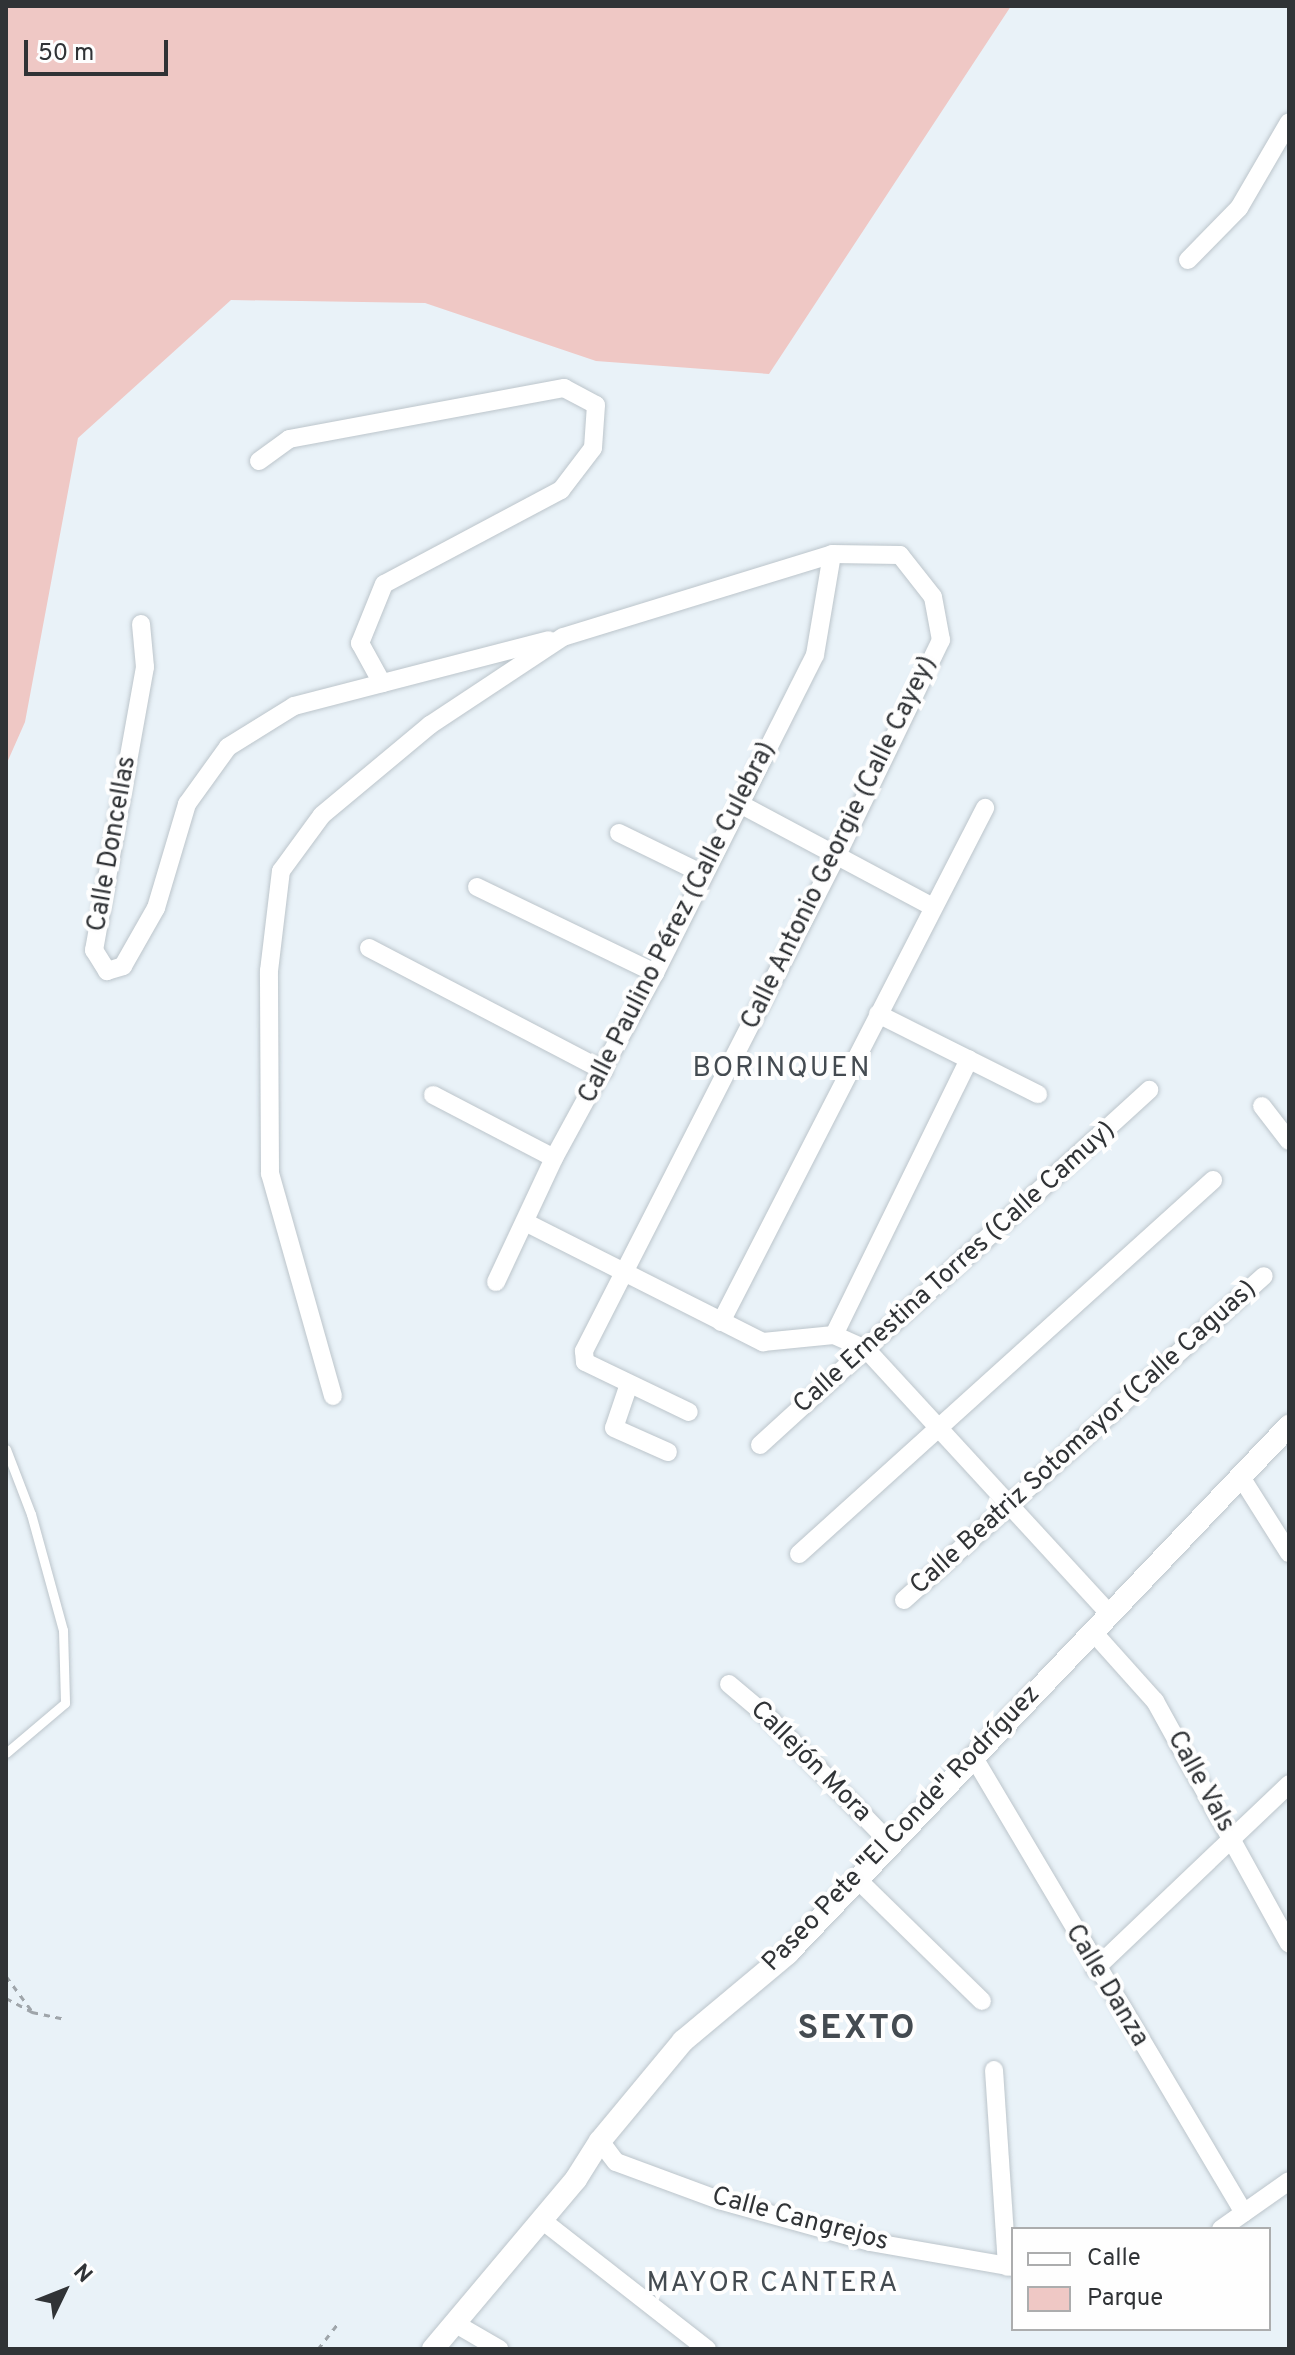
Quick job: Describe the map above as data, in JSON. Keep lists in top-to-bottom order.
{
  "streets": {
    "street": [
      "Calle Antonio Georgie (Calle Cayey)",
      "Calle Doncellas",
      "Calle Paulino Pérez (Calle Culebra)",
      "Calle Ernestina Torres (Calle Camuy)",
      "Calle Beatriz Sotomayor (Calle Caguas)",
      "Callejón Mora",
      "Calle Vals",
      "Paseo Pete \"El Conde\" Rodríguez",
      "Calle Danza",
      "Calle Cangrejos"
    ]
  },
  "crossings": [
    ["Calle Antonio Georgie (Calle Cayey)", "Calle Doncellas"],
    ["Calle Antonio Georgie (Calle Cayey)", "Calle Paulino Pérez (Calle Culebra)"],
    ["Callejón Mora", "Paseo Pete \"El Conde\" Rodríguez"],
    ["Calle Vals", "Paseo Pete \"El Conde\" Rodríguez"],
    ["Paseo Pete \"El Conde\" Rodríguez", "Calle Danza"],
    ["Paseo Pete \"El Conde\" Rodríguez", "Calle Cangrejos"]
  ],
  "districts": ["BORINQUEN", "SEXTO", "MAYOR CANTERA"],
  "legend": ["Calle", "Parque"],
  "scale_bar": "50 m",
  "north": "top right"
}
